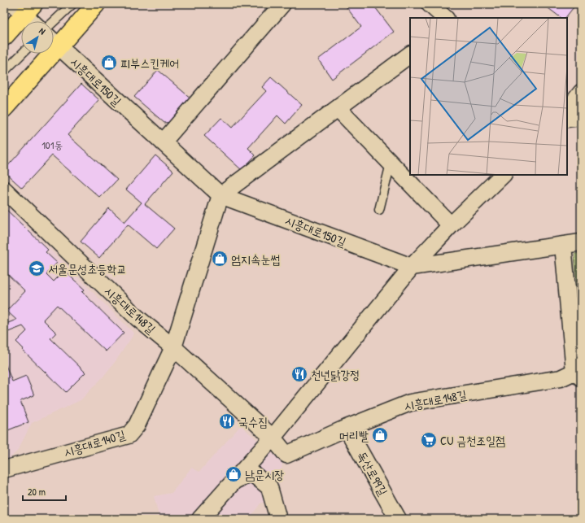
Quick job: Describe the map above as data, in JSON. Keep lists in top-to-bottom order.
{
  "streets": {
    "street": [
      "시흥대로150길",
      "시흥대로148길",
      "시흥대로140길",
      "독산로99길"
    ]
  },
  "crossings": [
    ["시흥대로148길", "시흥대로140길"],
    ["시흥대로148길", "독산로99길"]
  ],
  "places": {
    "shop": [
      "피부스킨케어",
      "엄지속눈썹",
      "머리빨",
      "남문시장"
    ],
    "school or university": ["서울문성초등학교"],
    "restaurant": ["천년닭강정", "국수집"],
    "supermarket": ["CU 금천조일점"]
  },
  "house_numbers": ["101동"],
  "scale_bar": "20 m",
  "north": "top right"
}
